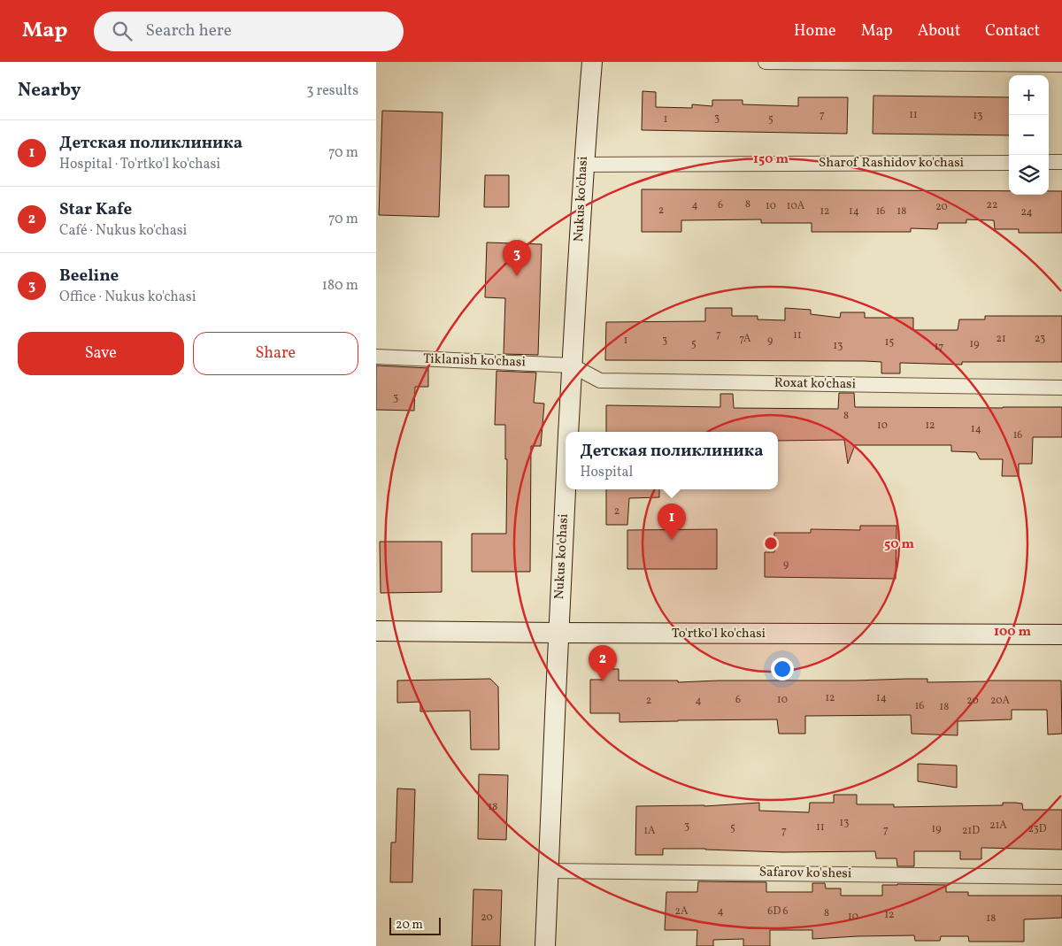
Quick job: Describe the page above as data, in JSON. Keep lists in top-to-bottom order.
{
  "streets": {
    "main road": ["Nukus ko'chasi", "To'rtko'l ko'chasi"],
    "street": [
      "Sharof Rashidov ko'chasi",
      "Tiklanish ko'chasi",
      "Roxat ko'chasi",
      "Safarov ko'shesi"
    ]
  },
  "crossings": [
    ["Sharof Rashidov ko'chasi", "Nukus ko'chasi"],
    ["Nukus ko'chasi", "Tiklanish ko'chasi"],
    ["Nukus ko'chasi", "Roxat ko'chasi"],
    ["Nukus ko'chasi", "To'rtko'l ko'chasi"],
    ["Nukus ko'chasi", "Safarov ko'shesi"],
    ["Tiklanish ko'chasi", "Roxat ko'chasi"]
  ],
  "house_numbers": [
    "7",
    "11",
    "13",
    "3",
    "1",
    "5",
    "8",
    "4",
    "6",
    "22",
    "10",
    "10A",
    "20",
    "2",
    "12",
    "14",
    "16",
    "18",
    "24",
    "7",
    "11",
    "7A",
    "21",
    "23",
    "1",
    "3",
    "9",
    "15",
    "5",
    "19",
    "13",
    "17",
    "3",
    "8",
    "10",
    "12",
    "14",
    "16",
    "2",
    "9",
    "12",
    "14",
    "6",
    "10",
    "2",
    "4",
    "20",
    "20A",
    "16",
    "18",
    "18",
    "13",
    "21A",
    "3",
    "11",
    "5",
    "19",
    "23D",
    "7",
    "1A",
    "7",
    "21D",
    "2A",
    "4",
    "6D 6",
    "8",
    "12",
    "10",
    "20",
    "18"
  ],
  "scale_bar": "20 m",
  "page": {
    "header": "Map",
    "search": "Search here",
    "nav": [
      "Home",
      "Map",
      "About",
      "Contact"
    ],
    "heading": ["Nearby", "3 results"],
    "map_buttons": ["+", "−"],
    "list": [
      {
        "mark": "1",
        "name": "Детская поликлиника",
        "note": "Hospital · To'rtko'l ko'chasi",
        "value": "70 m"
      },
      {
        "mark": "2",
        "name": "Star Kafe",
        "note": "Café · Nukus ko'chasi",
        "value": "70 m"
      },
      {
        "mark": "3",
        "name": "Beeline",
        "note": "Office · Nukus ko'chasi",
        "value": "180 m"
      }
    ],
    "pins": ["3", "1", "2"],
    "buttons": ["Save", "Share"],
    "popup": ["Детская поликлиника", "Hospital"],
    "scale": "20 m"
  },
  "rings": ["150 m", "50 m", "100 m"]
}
